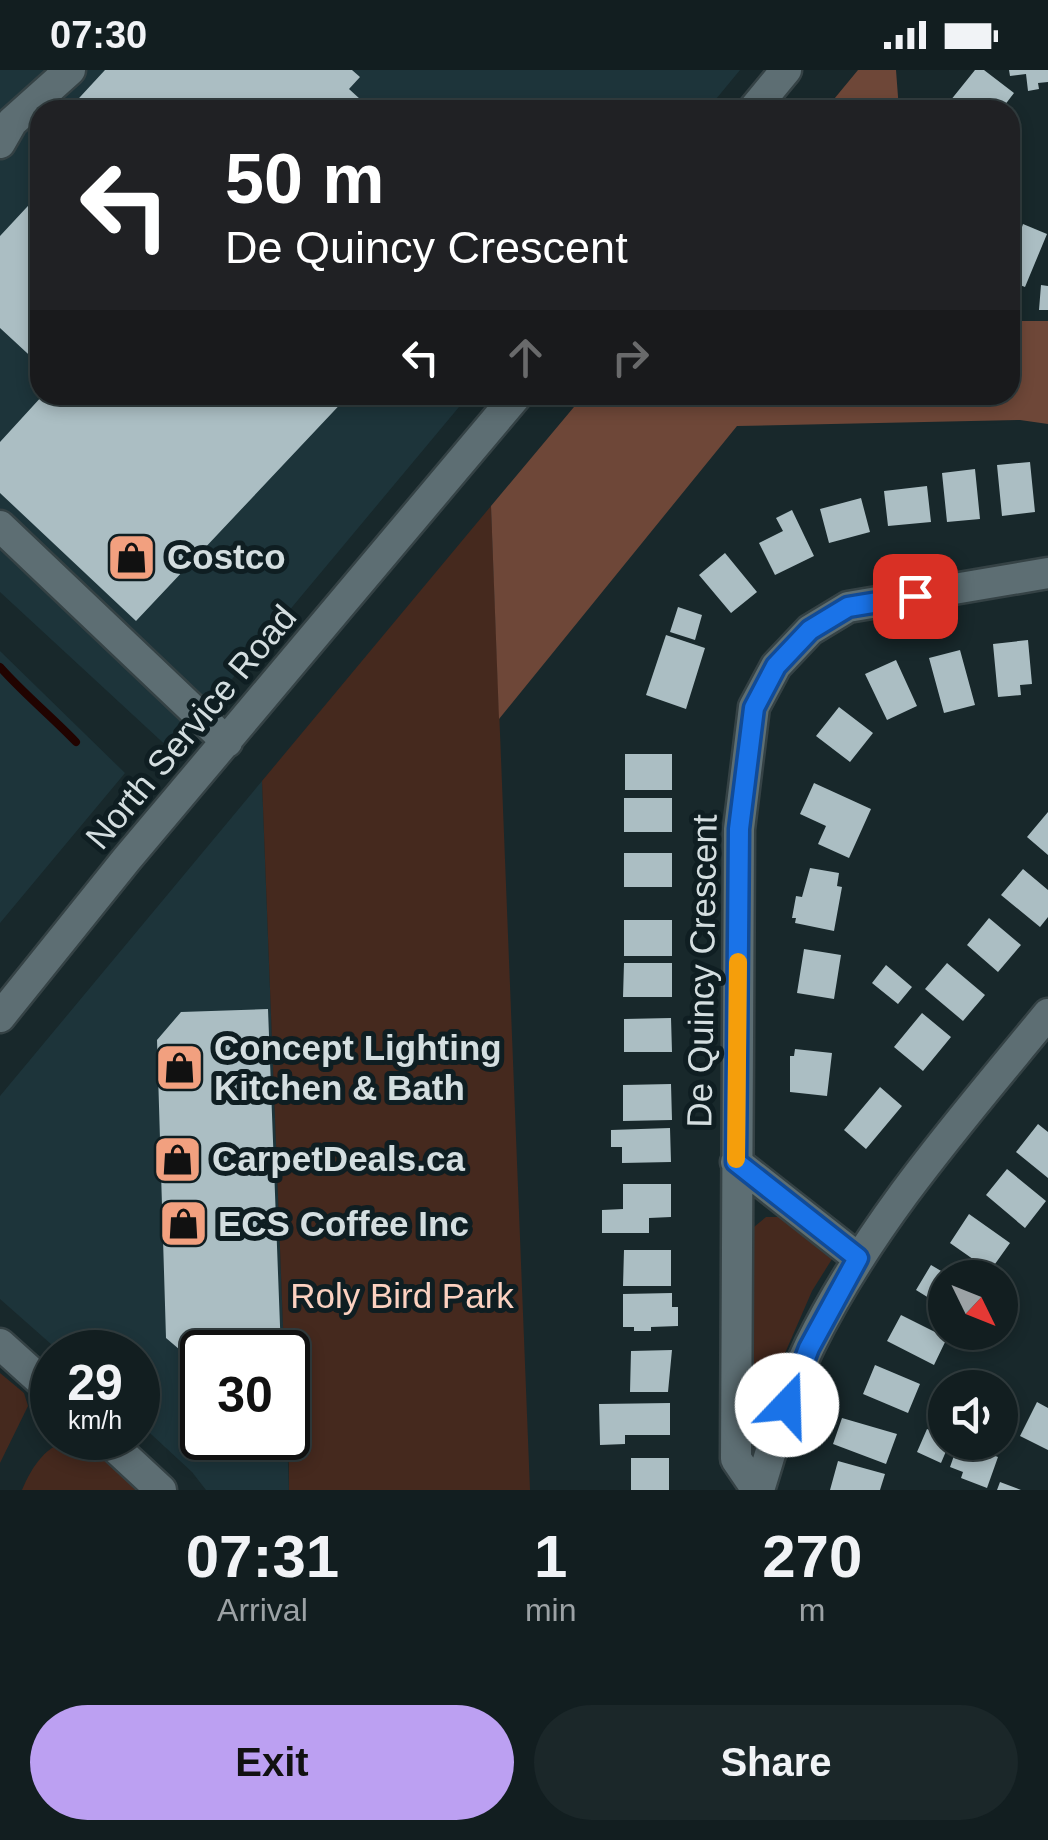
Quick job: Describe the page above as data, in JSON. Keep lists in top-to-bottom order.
{
  "streets": {
    "street": ["North Service Road", "De Quincy Crescent"]
  },
  "parks": ["Roly Bird Park"],
  "places": {
    "shop": [
      "Costco",
      "Concept Lighting Kitchen & Bath",
      "CarpetDeals.ca",
      "ECS Coffee Inc"
    ]
  },
  "north": "bottom right",
  "page": {
    "status": "07:30",
    "turn": ["50 m", "De Quincy Crescent"],
    "speed": "29 km/h",
    "limit": "30",
    "eta": [
      "07:31",
      "Arrival",
      "1",
      "min",
      "270",
      "m"
    ],
    "buttons": ["Exit", "Share"]
  }
}
